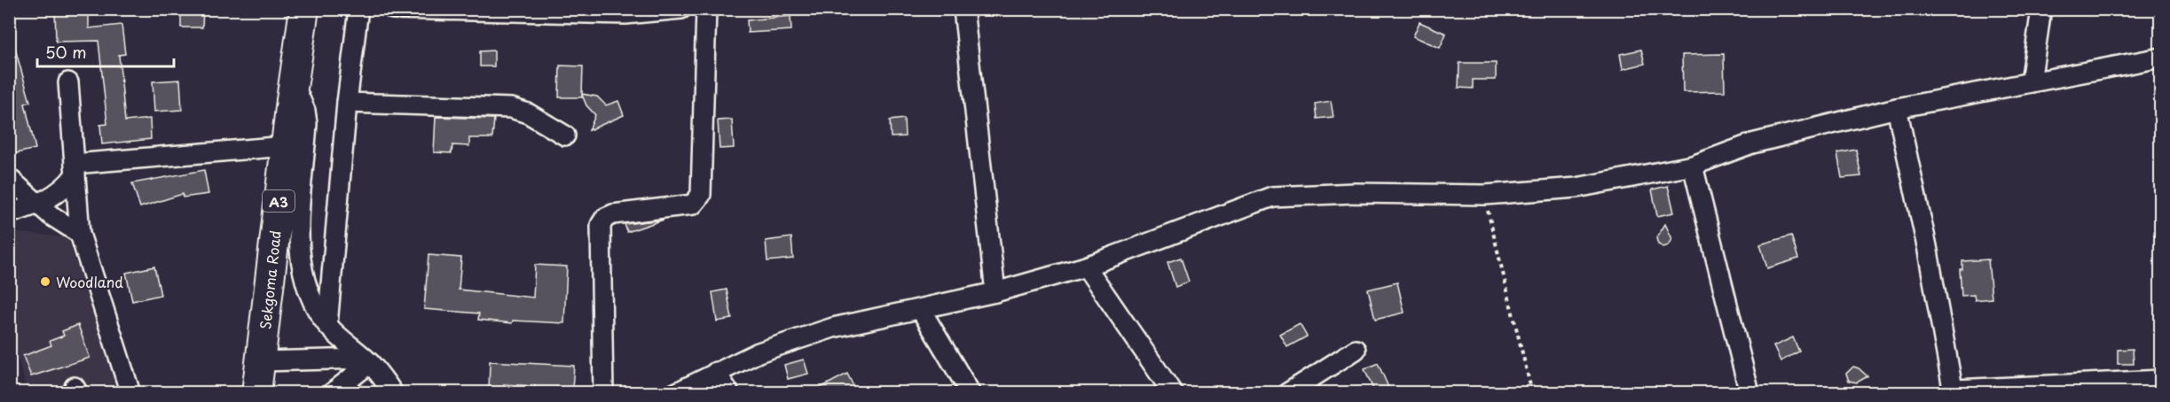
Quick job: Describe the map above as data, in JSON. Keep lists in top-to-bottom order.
{
  "streets": {
    "highway": ["A3", "Sekgoma Road"]
  },
  "places": ["Woodland"],
  "scale_bar": "50 m"
}
